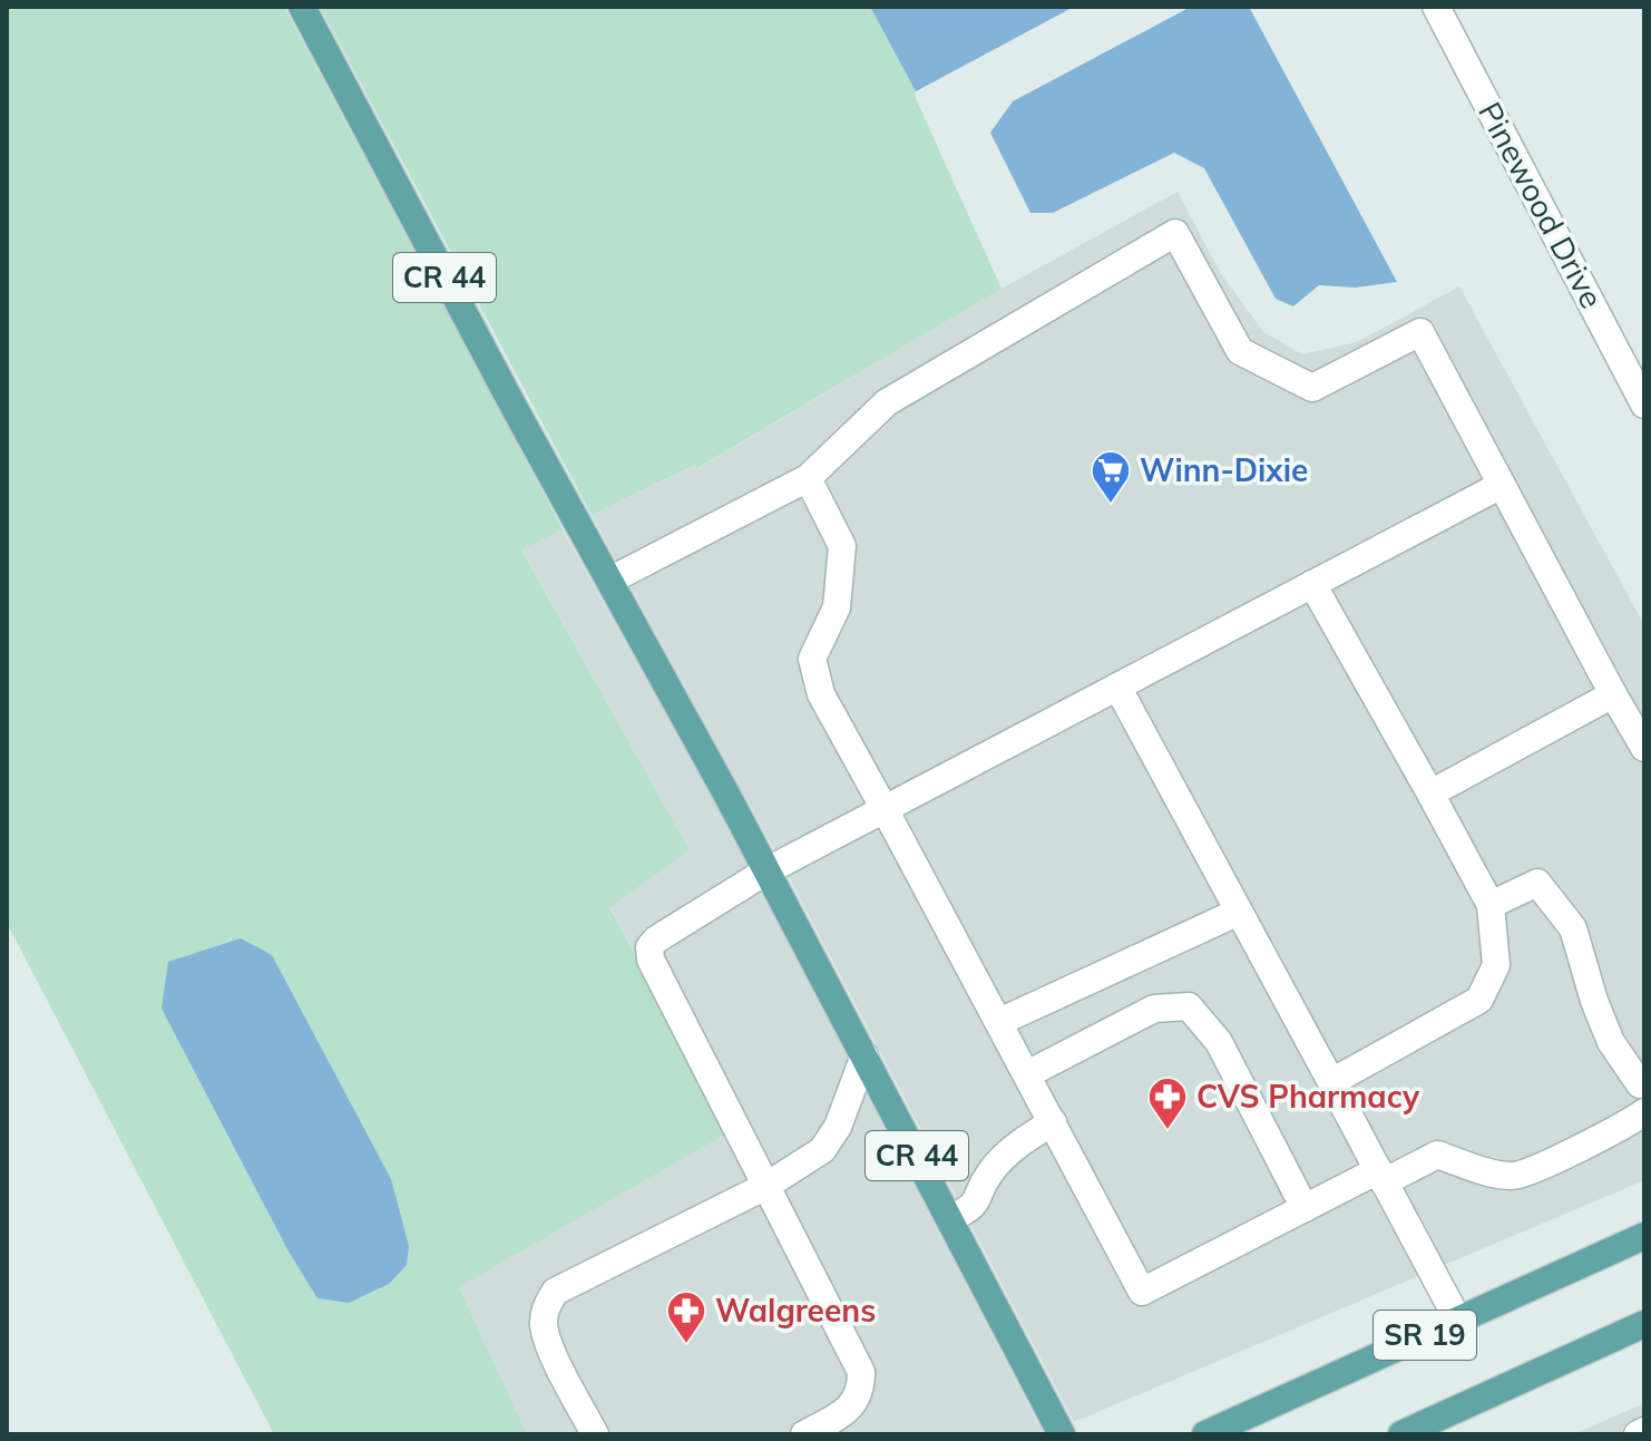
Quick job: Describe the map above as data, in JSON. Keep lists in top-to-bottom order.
{
  "streets": {
    "main road": ["CR 44", "SR 19"],
    "street": ["Pinewood Drive"]
  },
  "places": {
    "supermarket": ["Winn-Dixie"],
    "pharmacy": ["CVS Pharmacy", "Walgreens"]
  }
}
